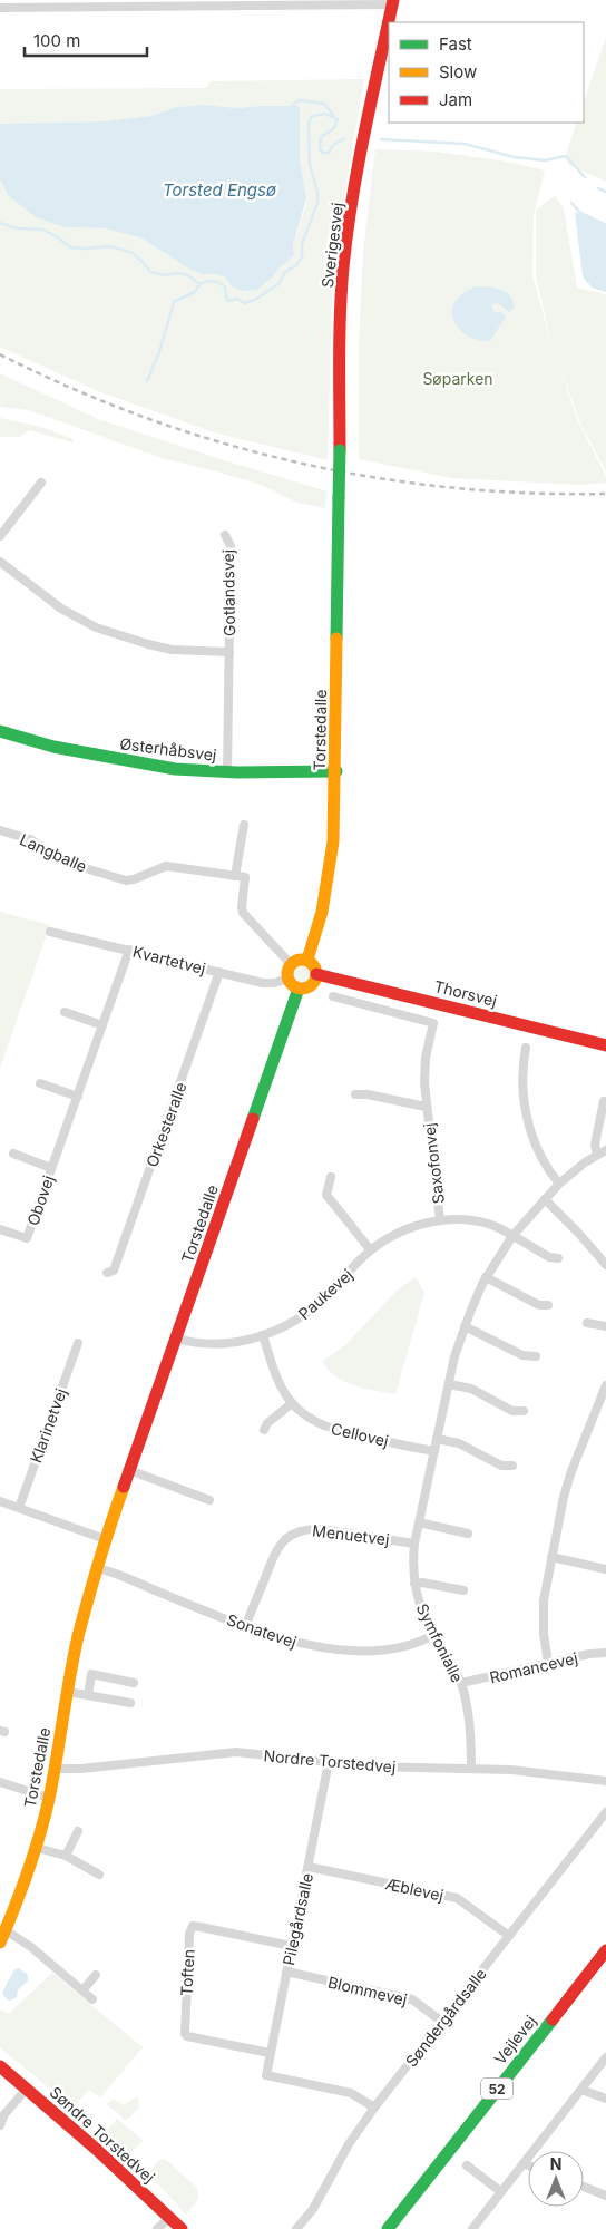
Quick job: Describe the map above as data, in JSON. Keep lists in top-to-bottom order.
{
  "streets": {
    "street": [
      "Sverigesvej",
      "Gotlandsvej",
      "Torstedalle",
      "Østerhåbsvej",
      "Langballe",
      "Kvartetvej",
      "Thorsvej",
      "Orkesteralle",
      "Saxofonvej",
      "Obovej",
      "Paukevej",
      "Klarinetvej",
      "Cellovej",
      "Menuetvej",
      "Sonatevej",
      "Symfonialle",
      "Romancevej",
      "Nordre Torstedvej",
      "Æblevej",
      "Pilegårdsalle",
      "Toften",
      "Blommevej",
      "Søndergårdsalle",
      "Vejlevej",
      "52",
      "Søndre Torstedvej"
    ]
  },
  "crossings": [
    ["Sverigesvej", "Torstedalle"],
    ["Gotlandsvej", "Østerhåbsvej"],
    ["Torstedalle", "Østerhåbsvej"],
    ["Torstedalle", "Kvartetvej"],
    ["Torstedalle", "Thorsvej"],
    ["Torstedalle", "Paukevej"],
    ["Torstedalle", "Sonatevej"],
    ["Torstedalle", "Nordre Torstedvej"],
    ["Kvartetvej", "Thorsvej"],
    ["Kvartetvej", "Orkesteralle"],
    ["Kvartetvej", "Obovej"],
    ["Saxofonvej", "Paukevej"],
    ["Paukevej", "Cellovej"],
    ["Paukevej", "Symfonialle"],
    ["Cellovej", "Symfonialle"],
    ["Menuetvej", "Sonatevej"],
    ["Menuetvej", "Symfonialle"],
    ["Sonatevej", "Symfonialle"],
    ["Symfonialle", "Romancevej"],
    ["Symfonialle", "Nordre Torstedvej"],
    ["Nordre Torstedvej", "Pilegårdsalle"],
    ["Æblevej", "Pilegårdsalle"],
    ["Æblevej", "Søndergårdsalle"],
    ["Pilegårdsalle", "Toften"],
    ["Pilegårdsalle", "Blommevej"],
    ["Pilegårdsalle", "Søndergårdsalle"],
    ["Blommevej", "Søndergårdsalle"]
  ],
  "water": ["Torsted Engsø"],
  "parks": ["Søparken"],
  "legend": ["Fast", "Slow", "Jam"],
  "scale_bar": "100 m",
  "north": "top"
}
